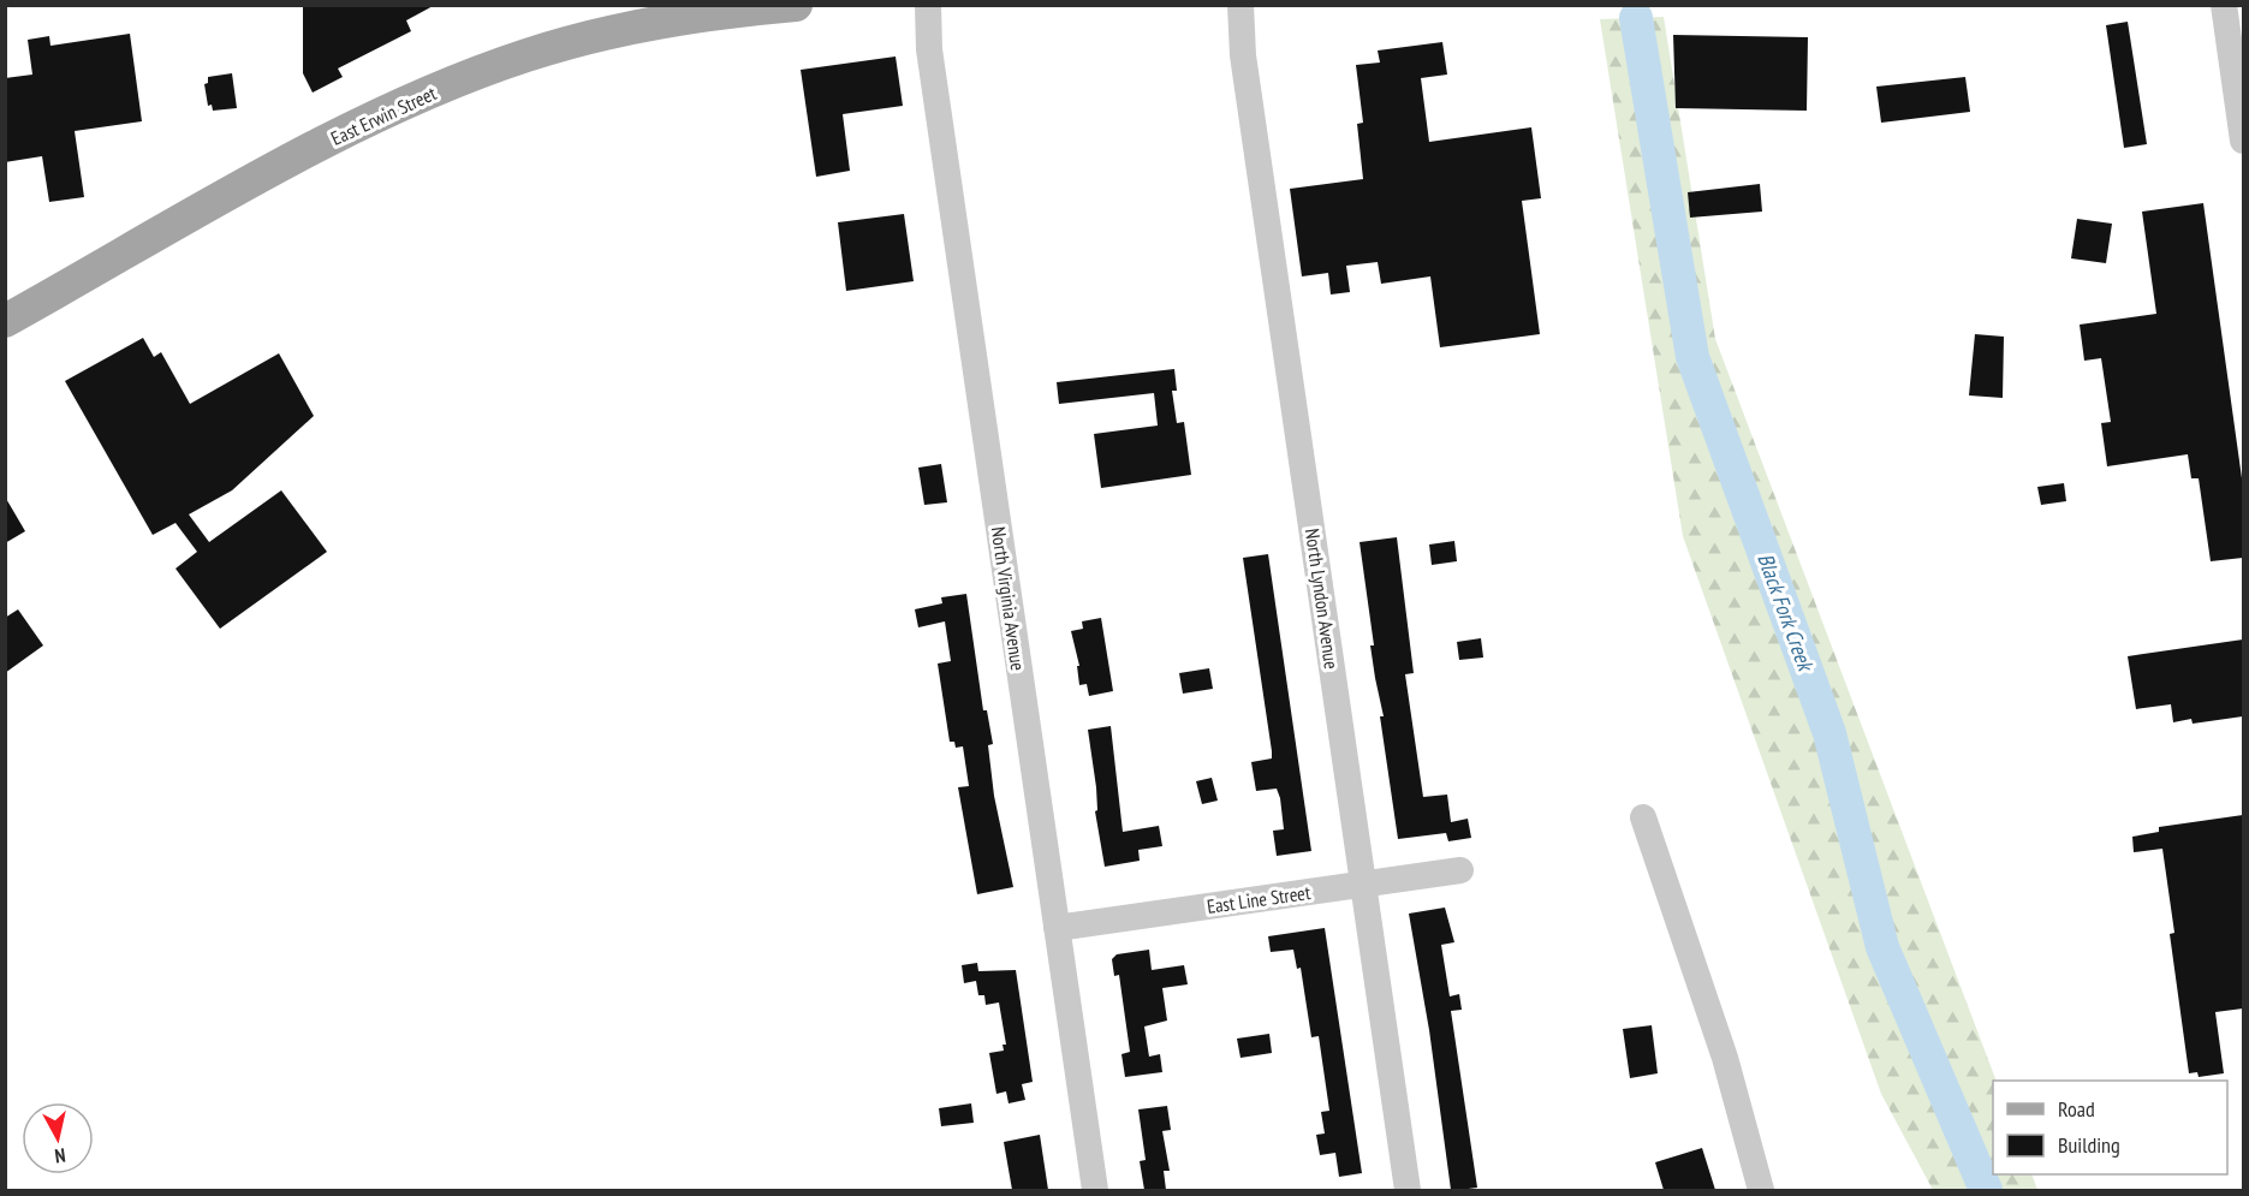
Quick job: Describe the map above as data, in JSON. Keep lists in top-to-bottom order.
{
  "streets": {
    "main road": ["East Erwin Street"],
    "street": ["North Virginia Avenue", "North Lyndon Avenue", "East Line Street"]
  },
  "crossings": [
    ["North Virginia Avenue", "East Line Street"],
    ["North Lyndon Avenue", "East Line Street"]
  ],
  "water": ["Black Fork Creek"],
  "legend": ["Road", "Building"],
  "north": "bottom"
}
